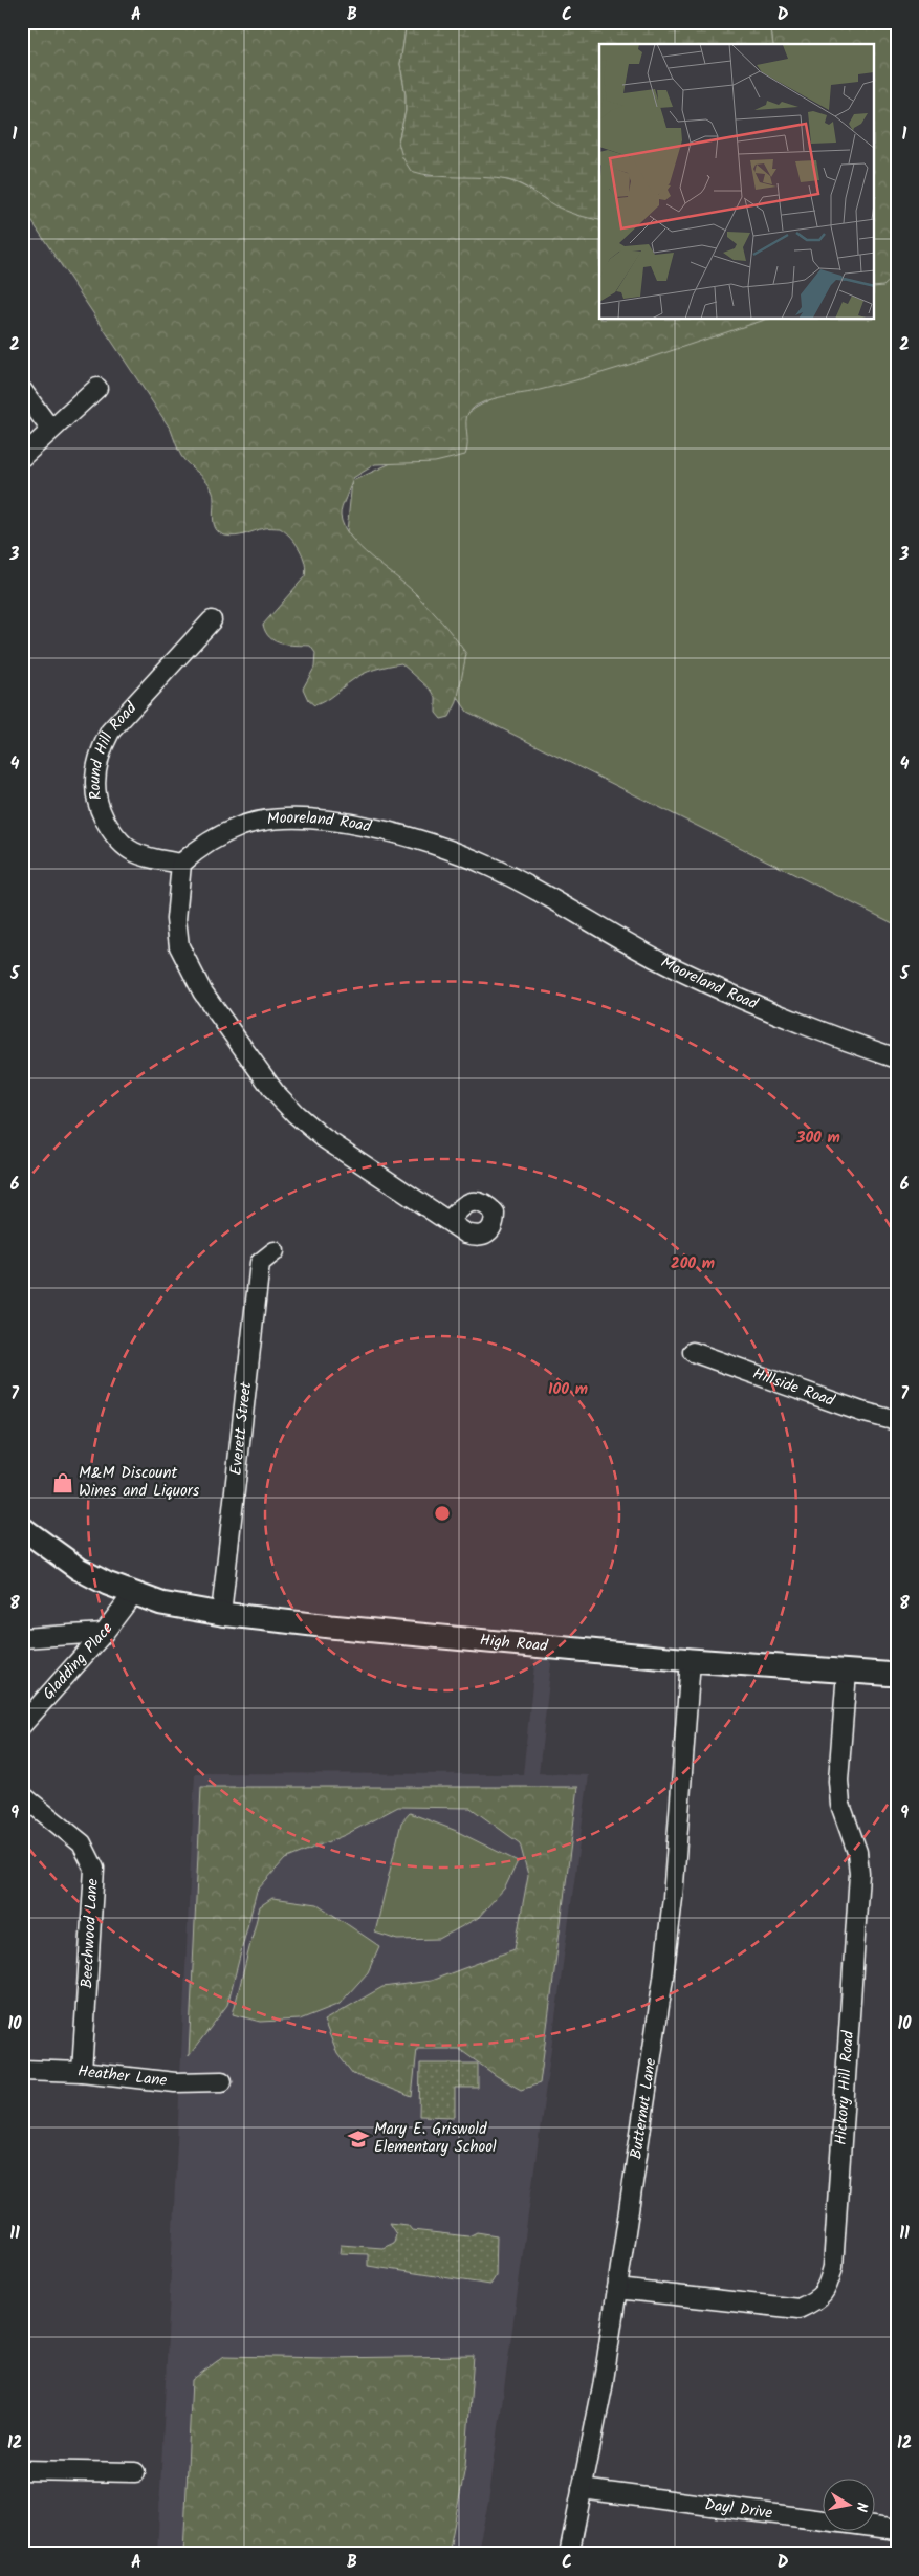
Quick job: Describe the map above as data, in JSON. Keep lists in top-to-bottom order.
{
  "streets": {
    "main road": ["High Road"],
    "street": [
      "Round Hill Road",
      "Mooreland Road",
      "Hillside Road",
      "Everett Street",
      "Gladding Place",
      "Beechwood Lane",
      "Heather Lane",
      "Hickory Hill Road",
      "Butternut Lane",
      "Dayl Drive"
    ]
  },
  "crossings": [
    ["Round Hill Road", "Mooreland Road"],
    ["Everett Street", "High Road"],
    ["High Road", "Gladding Place"],
    ["High Road", "Hickory Hill Road"],
    ["High Road", "Butternut Lane"],
    ["Beechwood Lane", "Heather Lane"],
    ["Hickory Hill Road", "Butternut Lane"],
    ["Butternut Lane", "Dayl Drive"]
  ],
  "places": {
    "shop": ["M&M Discount Wines and Liquors"],
    "school or university": ["Mary E. Griswold Elementary School"]
  },
  "north": "right",
  "grid": {
    "columns": [
      "A",
      "B",
      "C",
      "D"
    ],
    "rows": [
      "1",
      "2",
      "3",
      "4",
      "5",
      "6",
      "7",
      "8",
      "9",
      "10",
      "11",
      "12"
    ]
  },
  "rings": ["300 m", "200 m", "100 m"]
}
